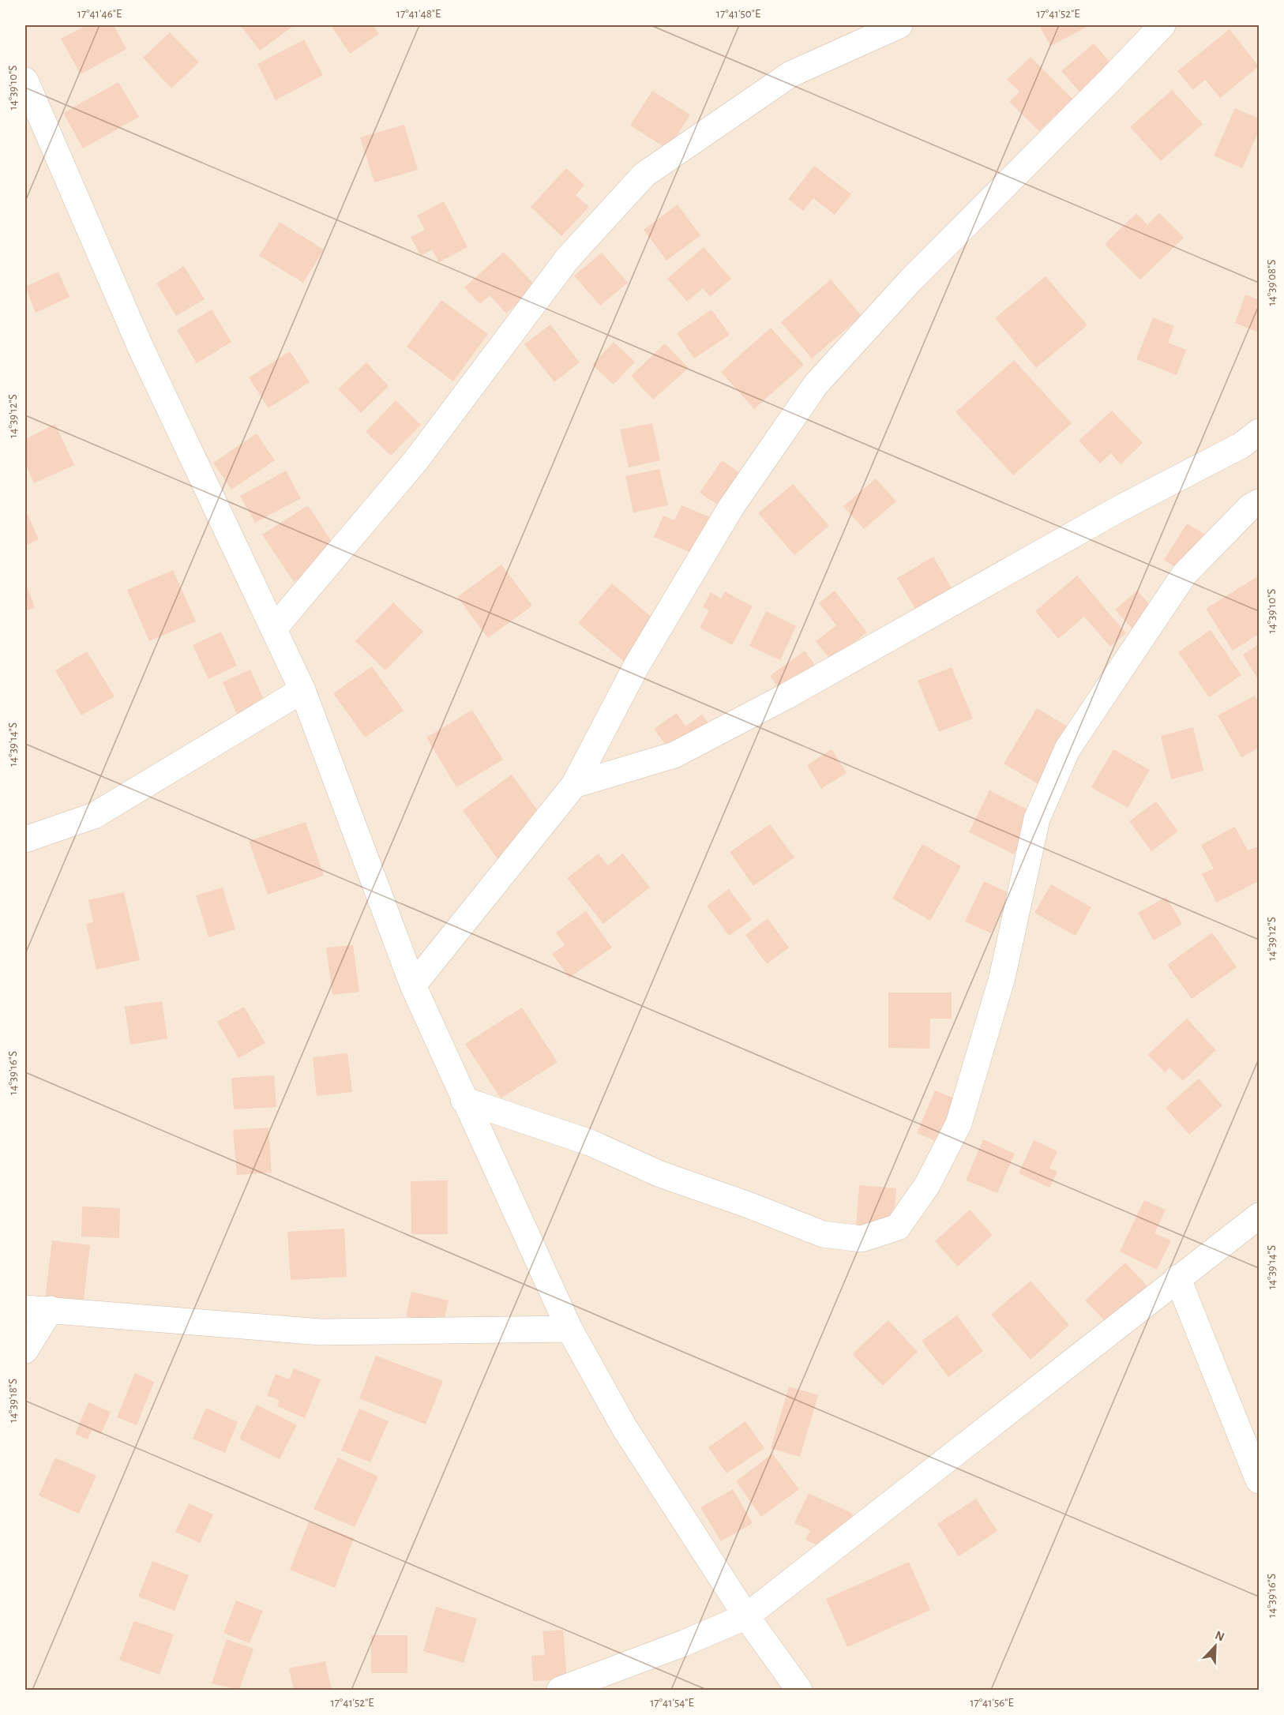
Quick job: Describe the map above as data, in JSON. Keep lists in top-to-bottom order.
{
  "north": "top right",
  "coordinates": [
    "17°41'46\"E",
    "17°41'48\"E",
    "17°41'50\"E",
    "17°41'52\"E",
    "14°39'10\"S",
    "14°39'08\"S",
    "14°39'12\"S",
    "14°39'14\"S",
    "14°39'16\"S",
    "14°39'18\"S",
    "17°41'54\"E",
    "17°41'56\"E"
  ]
}
